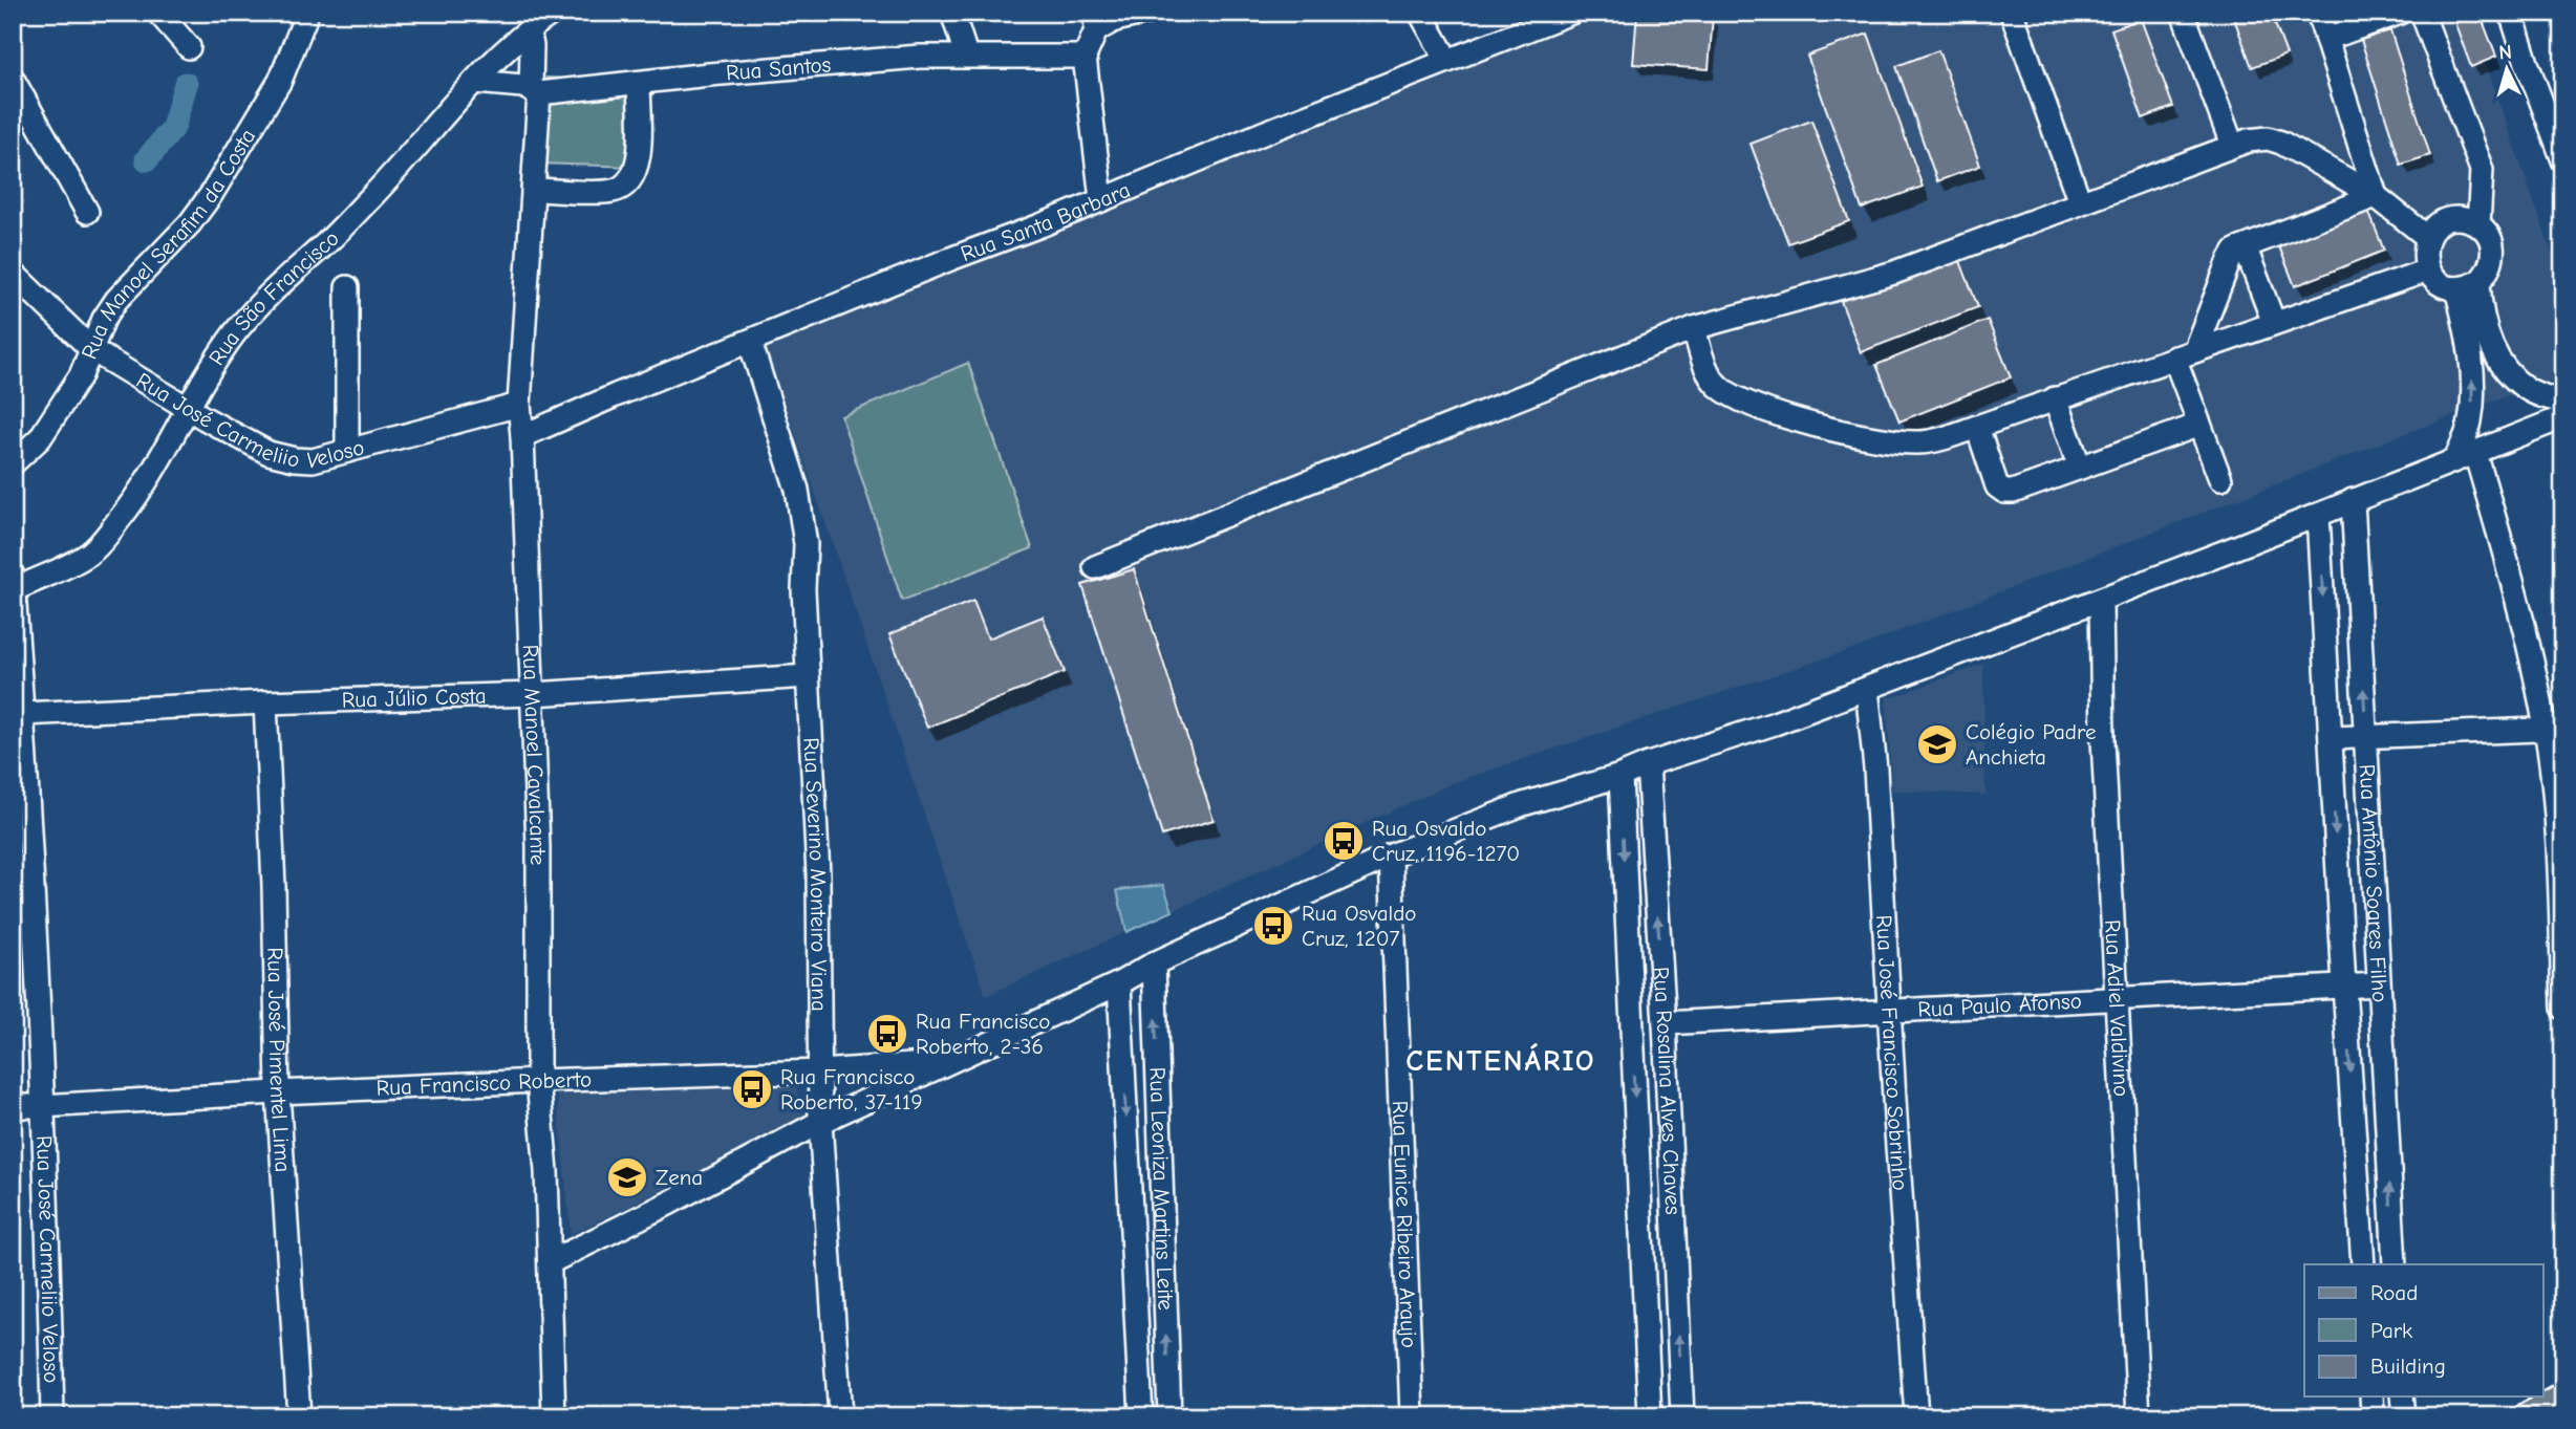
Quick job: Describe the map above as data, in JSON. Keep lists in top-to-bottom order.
{
  "streets": {
    "street": [
      "Rua Santos",
      "Rua Santa Barbara",
      "Rua Manoel Serafim da Costa",
      "Rua São Francisco",
      "Rua José Carmeliio Veloso",
      "Rua Júlio Costa",
      "Rua Manoel Cavalcante",
      "Rua Severino Monteiro Viana",
      "Rua Antônio Soares Filho",
      "Rua Paulo Afonso",
      "Rua Adiel Valdivino",
      "Rua José Francisco Sobrinho",
      "Rua José Pimentel Lima",
      "Rua Francisco Roberto",
      "Rua Rosalina Alves Chaves",
      "Rua Leoniza Martins Leite",
      "Rua Eunice Ribeiro Araujo"
    ]
  },
  "crossings": [
    ["Rua Santos", "Rua São Francisco"],
    ["Rua Santos", "Rua Manoel Cavalcante"],
    ["Rua Santa Barbara", "Rua Manoel Cavalcante"],
    ["Rua Santa Barbara", "Rua Severino Monteiro Viana"],
    ["Rua Manoel Serafim da Costa", "Rua José Carmeliio Veloso"],
    ["Rua São Francisco", "Rua José Carmeliio Veloso"],
    ["Rua São Francisco", "Rua Manoel Cavalcante"],
    ["Rua José Carmeliio Veloso", "Rua Júlio Costa"],
    ["Rua José Carmeliio Veloso", "Rua Manoel Cavalcante"],
    ["Rua José Carmeliio Veloso", "Rua Francisco Roberto"],
    ["Rua Júlio Costa", "Rua Manoel Cavalcante"],
    ["Rua Júlio Costa", "Rua Severino Monteiro Viana"],
    ["Rua Júlio Costa", "Rua José Pimentel Lima"],
    ["Rua Manoel Cavalcante", "Rua Francisco Roberto"],
    ["Rua Severino Monteiro Viana", "Rua Francisco Roberto"],
    ["Rua Antônio Soares Filho", "Rua Paulo Afonso"],
    ["Rua Paulo Afonso", "Rua Adiel Valdivino"],
    ["Rua Paulo Afonso", "Rua José Francisco Sobrinho"],
    ["Rua Paulo Afonso", "Rua Rosalina Alves Chaves"],
    ["Rua José Pimentel Lima", "Rua Francisco Roberto"]
  ],
  "districts": ["CENTENÁRIO"],
  "places": {
    "school or university": ["Colégio Padre Anchieta", "Zena"],
    "bus stop": [
      "Rua Osvaldo Cruz, 1196-1270",
      "Rua Osvaldo Cruz, 1207",
      "Rua Francisco Roberto, 2-36",
      "Rua Francisco Roberto, 37-119"
    ]
  },
  "legend": ["Road", "Park", "Building"],
  "north": "top"
}
